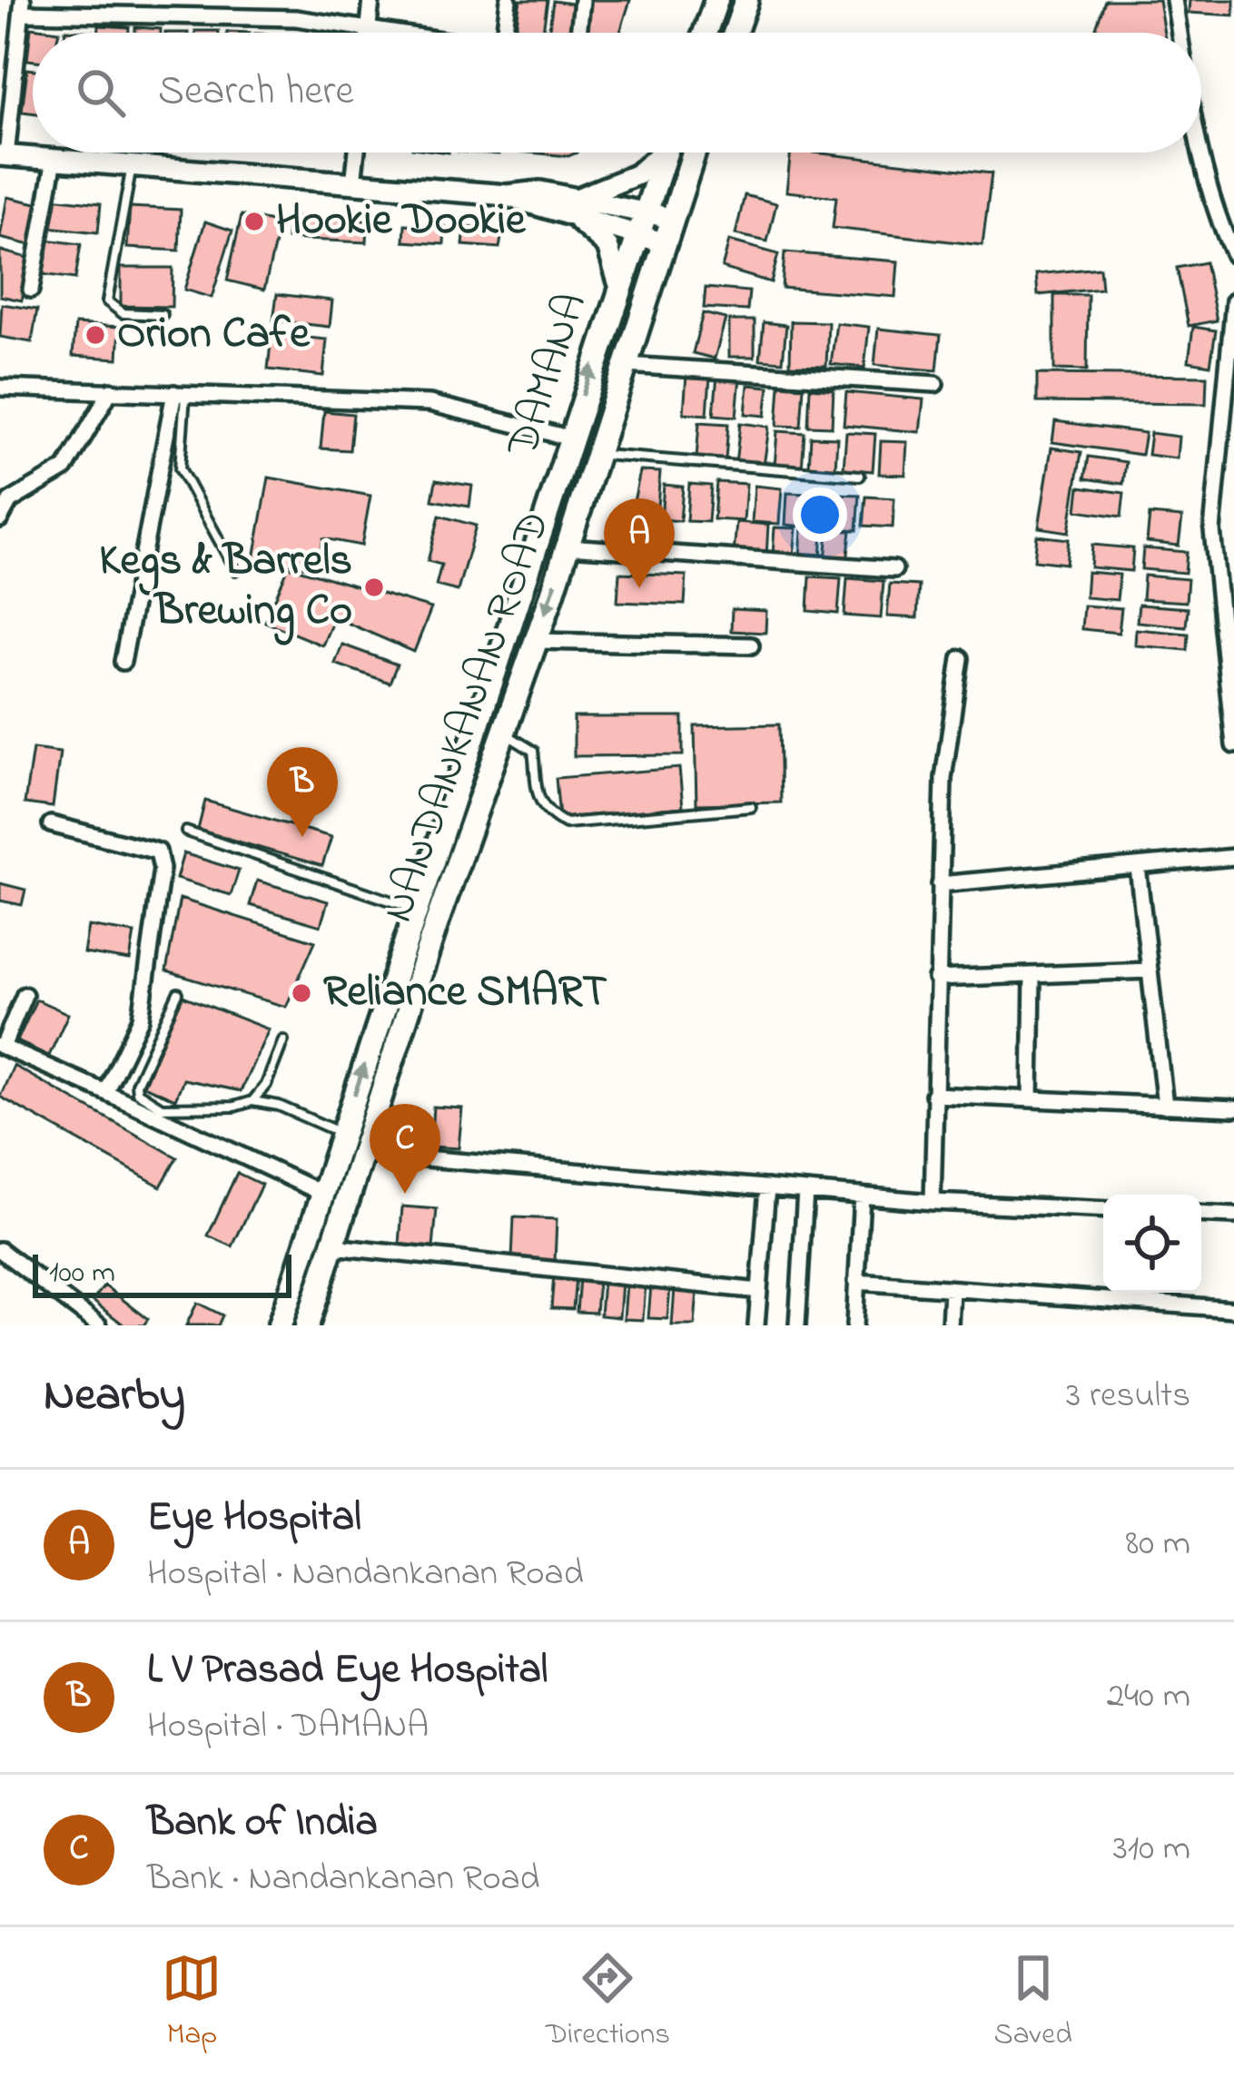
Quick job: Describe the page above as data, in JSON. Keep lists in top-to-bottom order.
{
  "streets": {
    "main road": ["DAMANA", "NANDANKANAN ROAD"]
  },
  "places": [
    "Hookie Dookie",
    "Orion Cafe",
    "Kegs & Barrels Brewing Co",
    "Reliance SMART"
  ],
  "scale_bar": "100 m",
  "page": {
    "search": "Search here",
    "pins": ["A", "B", "C"],
    "scale": "100 m",
    "heading": ["Nearby", "3 results"],
    "list": [
      {
        "mark": "A",
        "name": "Eye Hospital",
        "note": "Hospital · Nandankanan Road",
        "value": "80 m"
      },
      {
        "mark": "B",
        "name": "L V Prasad Eye Hospital",
        "note": "Hospital · DAMANA",
        "value": "240 m"
      },
      {
        "mark": "C",
        "name": "Bank of India",
        "note": "Bank · Nandankanan Road",
        "value": "310 m"
      }
    ],
    "nav": ["Map", "Directions", "Saved"]
  }
}
